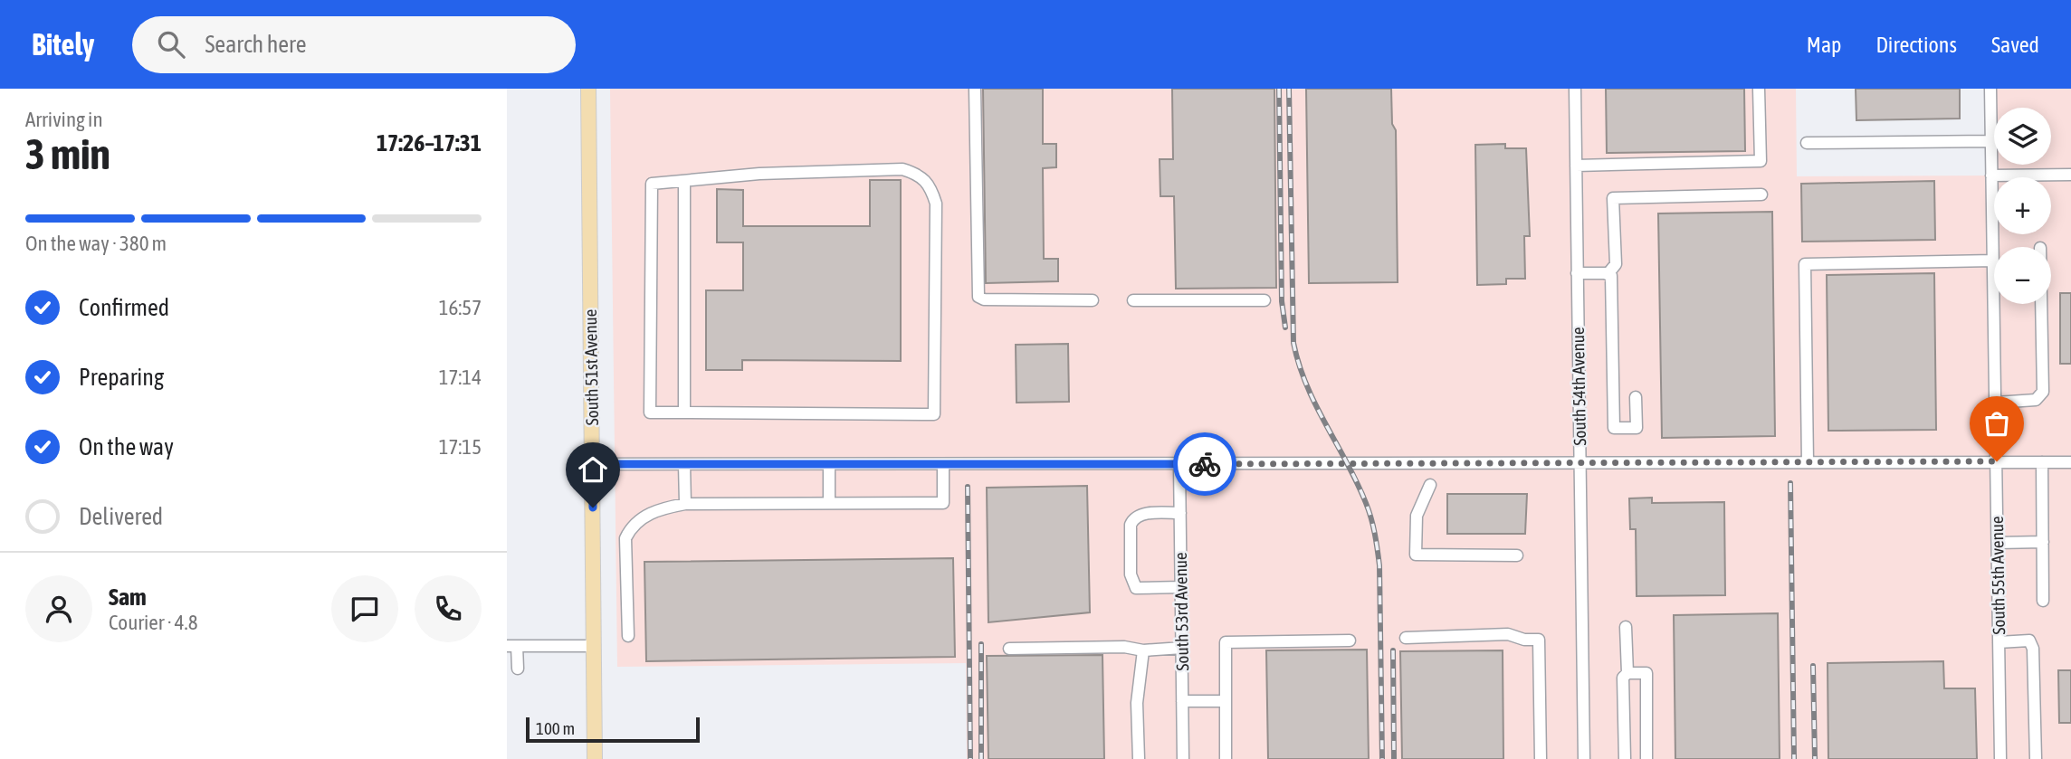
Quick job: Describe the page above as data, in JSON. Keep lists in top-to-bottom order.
{
  "streets": {
    "main road": ["South 51st Avenue"],
    "street": ["South 54th Avenue", "South 55th Avenue", "South 53rd Avenue"]
  },
  "scale_bar": "100 m",
  "page": {
    "header": "Bitely",
    "search": "Search here",
    "nav": ["Map", "Directions", "Saved"],
    "heading": ["3 min", "Arriving in", "17:26–17:31"],
    "panel": ["Sam", "Courier · 4.8"],
    "map_buttons": ["+", "−"],
    "bar": "On the way · 380 m",
    "list": [
      ["Confirmed", "16:57"],
      ["Preparing", "17:14"],
      ["On the way", "17:15"],
      "Delivered"
    ],
    "scale": "100 m"
  }
}
